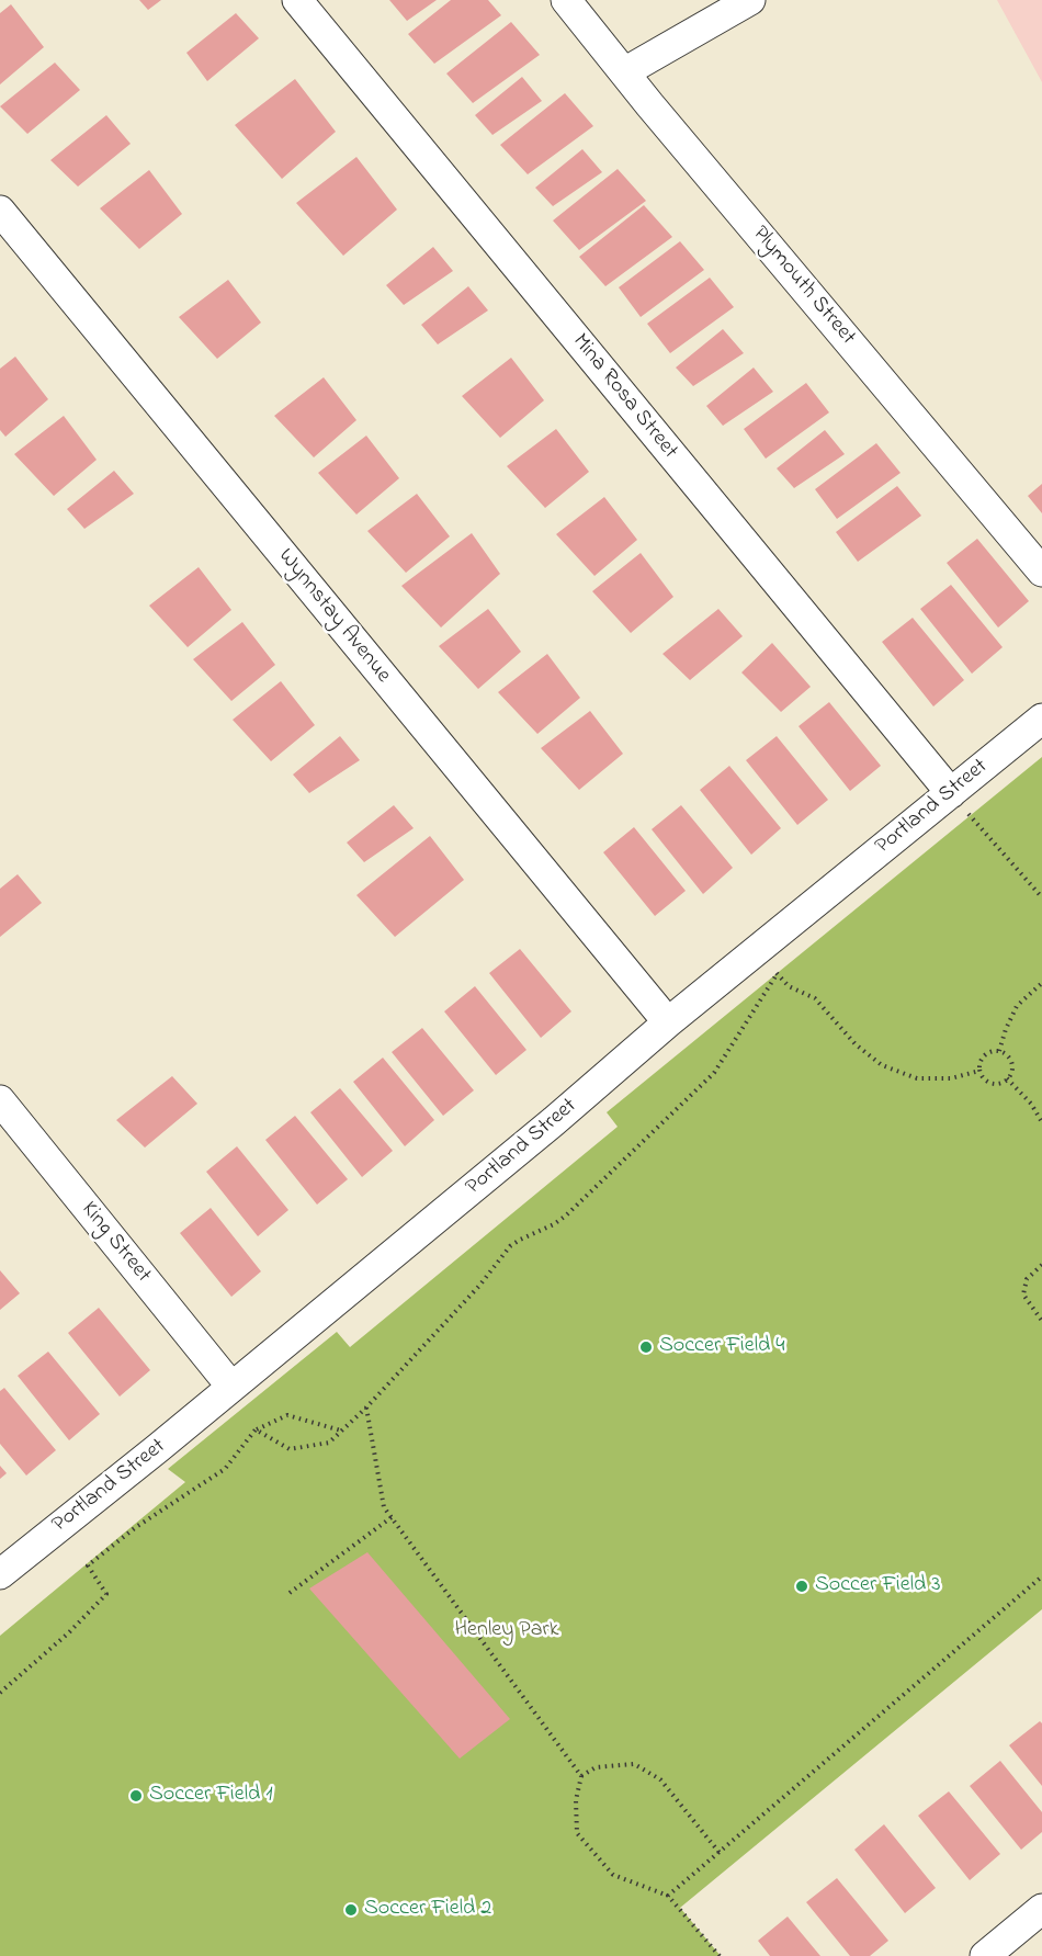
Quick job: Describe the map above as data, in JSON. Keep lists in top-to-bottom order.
{
  "streets": {
    "street": [
      "Plymouth Street",
      "Mina Rosa Street",
      "Wynnstay Avenue",
      "Portland Street",
      "King Street"
    ]
  },
  "crossings": [
    ["Mina Rosa Street", "Portland Street"],
    ["Wynnstay Avenue", "Portland Street"],
    ["Portland Street", "King Street"]
  ],
  "parks": ["Henley Park"],
  "places": [
    "Soccer Field 4",
    "Soccer Field 3",
    "Soccer Field 1",
    "Soccer Field 2"
  ]
}
